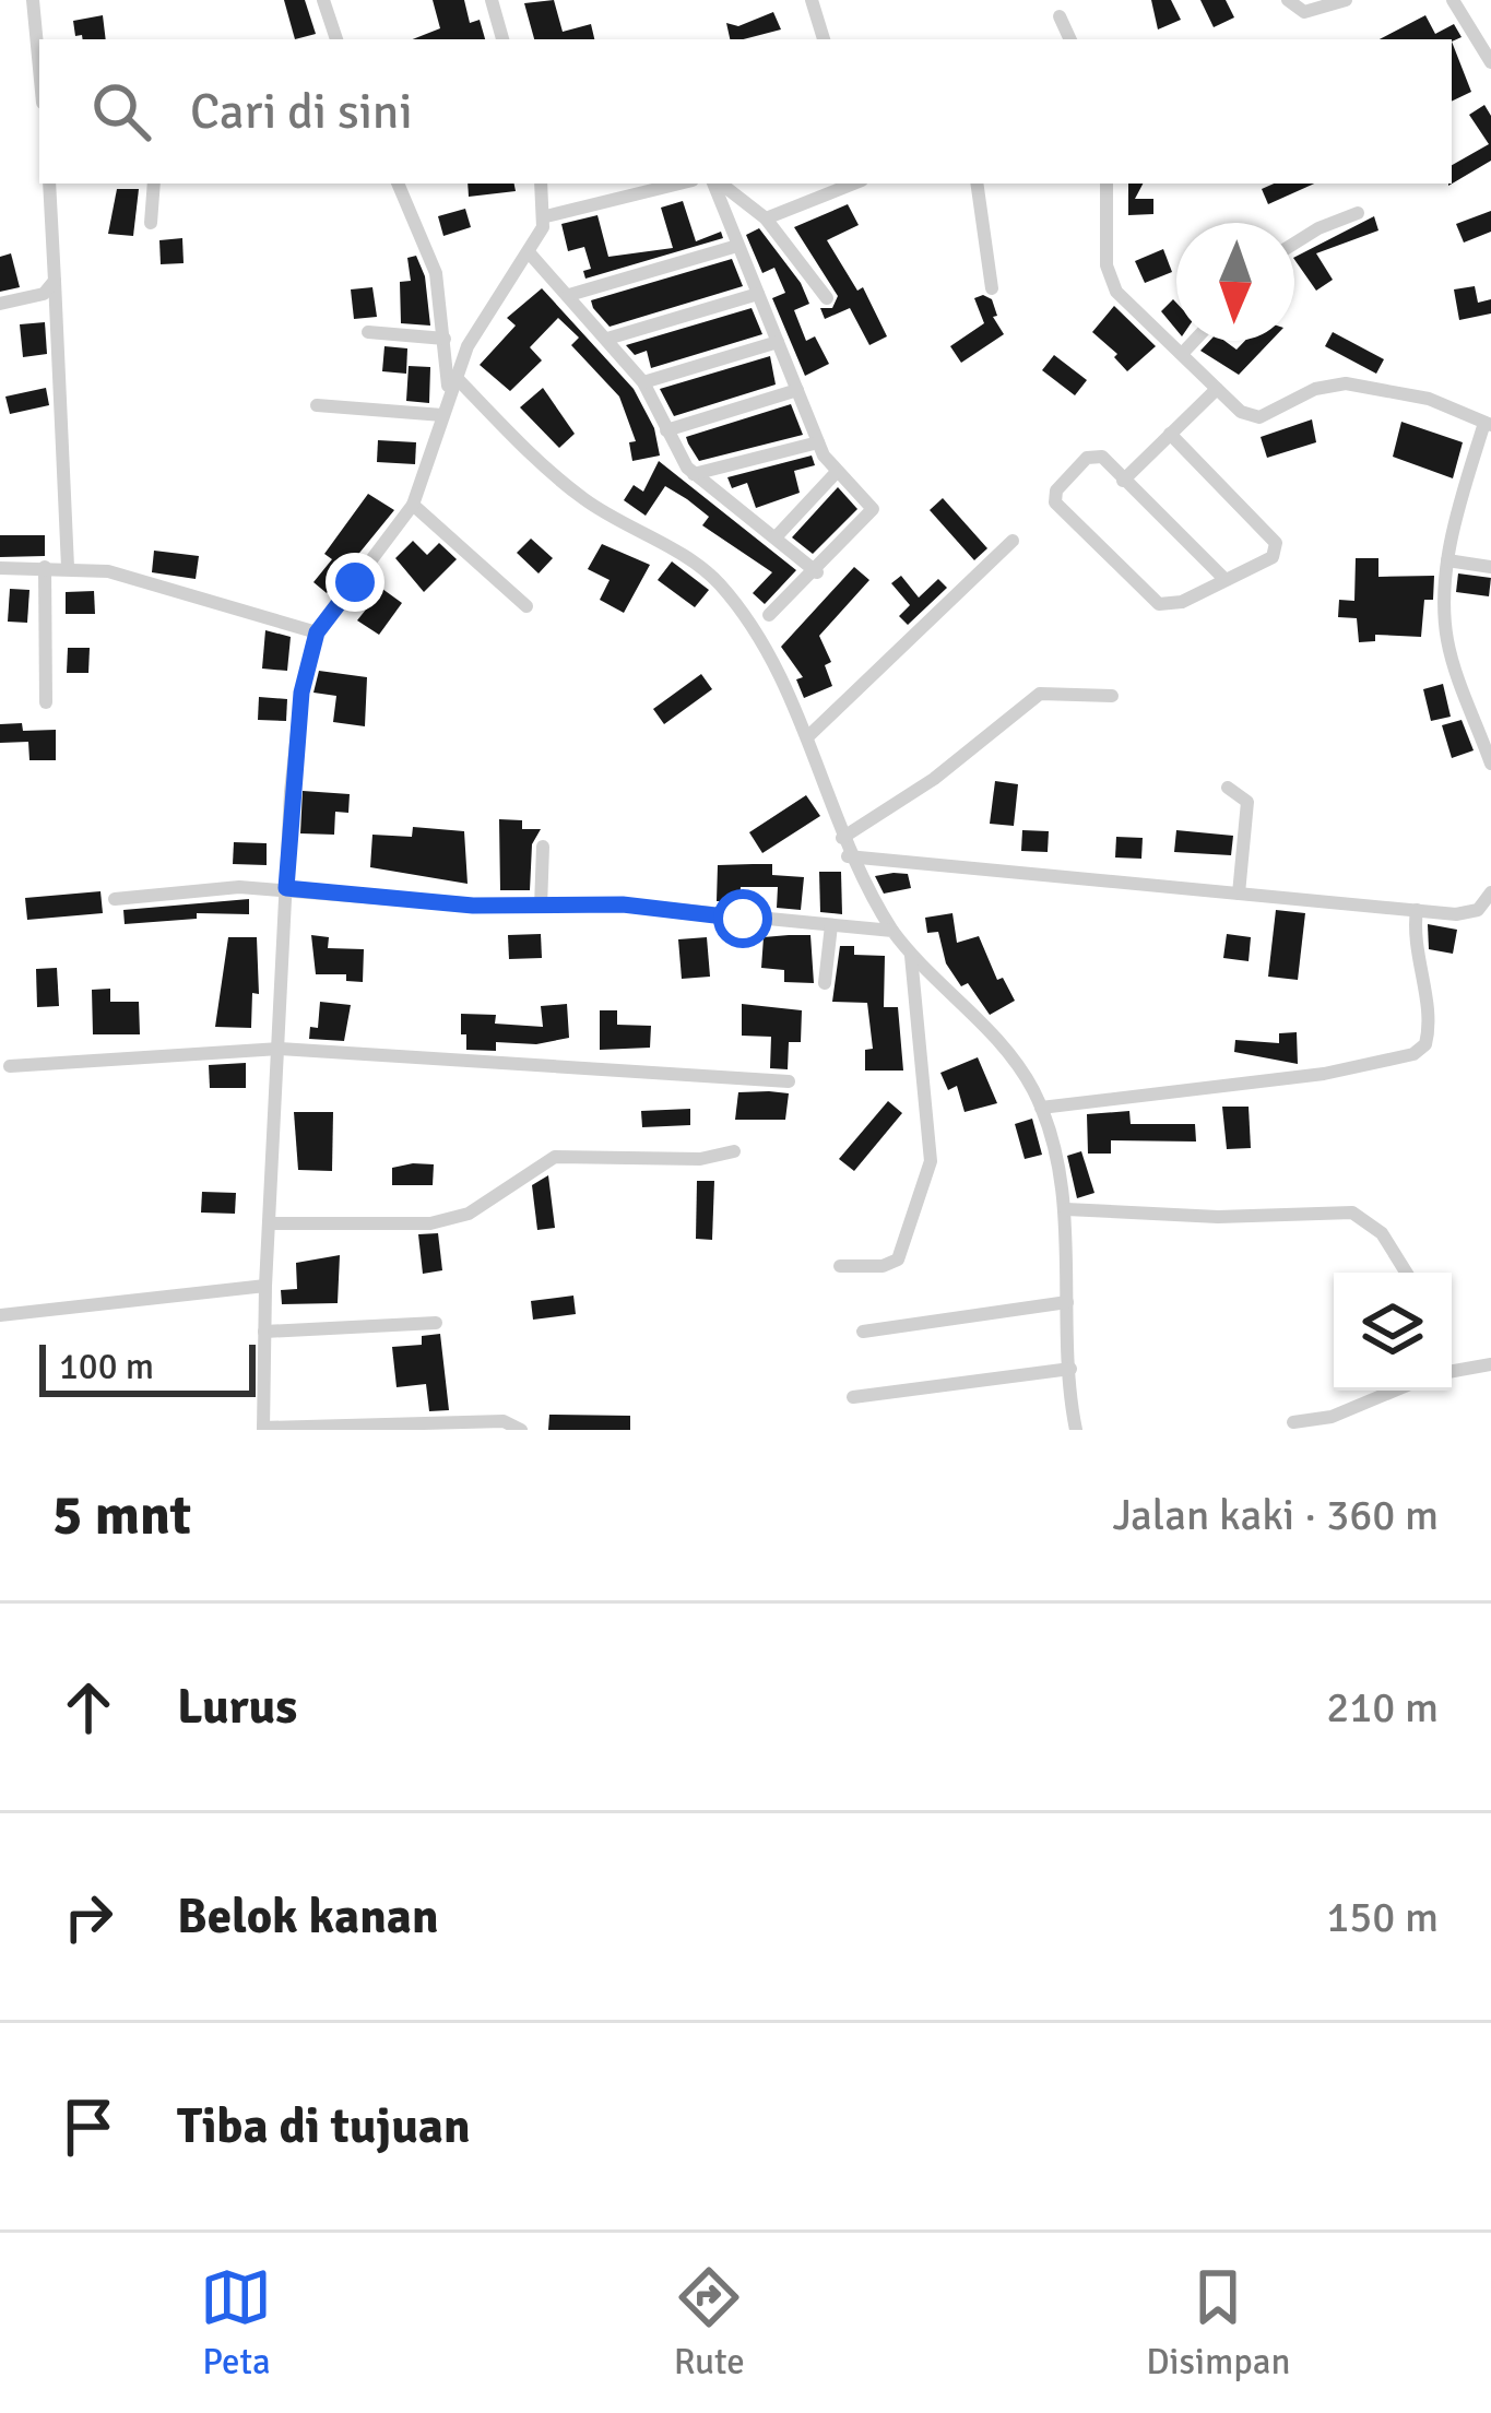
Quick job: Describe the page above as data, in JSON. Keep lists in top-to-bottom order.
{
  "scale_bar": "100 m",
  "north": "bottom",
  "page": {
    "search": "Cari di sini",
    "scale": "100 m",
    "heading": ["5 mnt", "Jalan kaki · 360 m"],
    "list": [
      ["Lurus", "210 m"],
      ["Belok kanan", "150 m"],
      "Tiba di tujuan"
    ],
    "nav": ["Peta", "Rute", "Disimpan"]
  }
}
